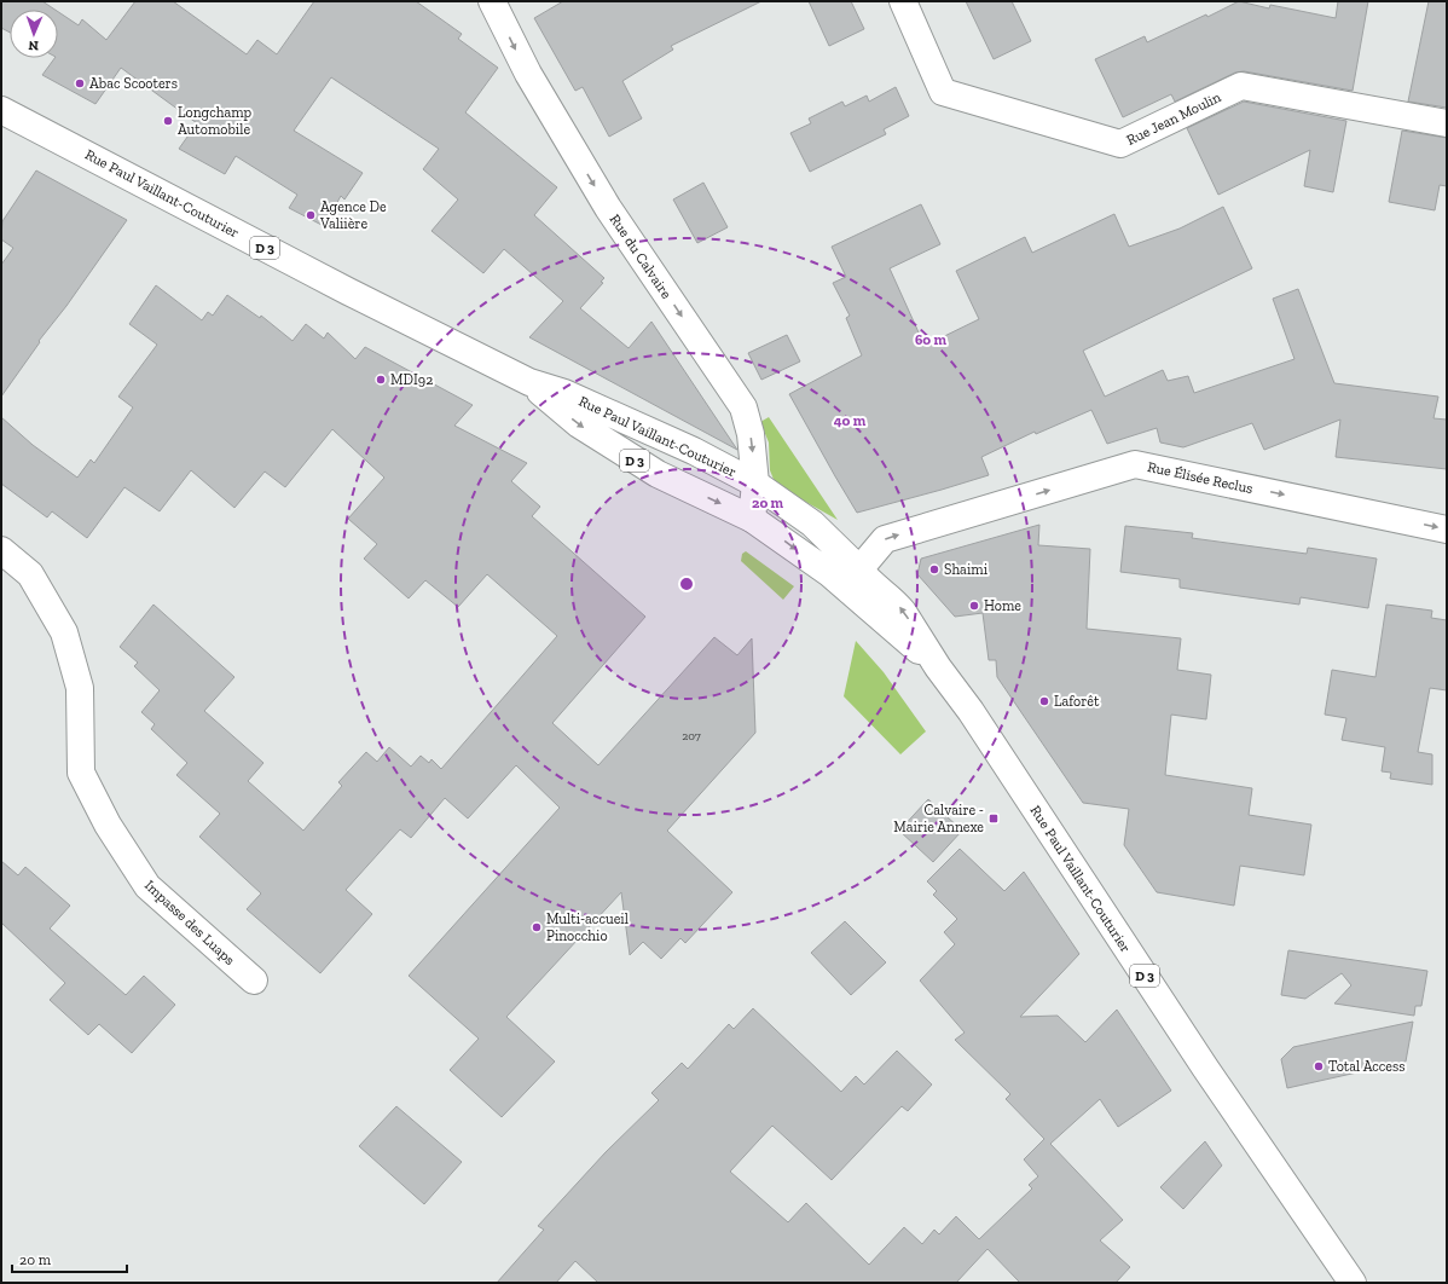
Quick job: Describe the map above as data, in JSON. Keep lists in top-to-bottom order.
{
  "streets": {
    "street": [
      "Rue Jean Moulin",
      "Rue Paul Vaillant-Couturier",
      "D 3",
      "Rue du Calvaire",
      "Rue Élisée Reclus",
      "Impasse des Luaps"
    ]
  },
  "crossings": [
    ["Rue Paul Vaillant-Couturier", "Rue du Calvaire"],
    ["Rue Paul Vaillant-Couturier", "Rue Élisée Reclus"]
  ],
  "one_way": ["Rue du Calvaire", "Rue Élisée Reclus"],
  "places": {
    "other": [
      "Abac Scooters",
      "Longchamp Automobile",
      "Agence De Valiière",
      "MDI92",
      "Shaimi",
      "Home",
      "Laforêt",
      "Multi-accueil Pinocchio",
      "Total Access"
    ],
    "transit": ["Calvaire - Mairie Annexe"]
  },
  "house_numbers": ["207"],
  "scale_bar": "20 m",
  "north": "bottom",
  "rings": ["60 m", "40 m", "20 m"]
}
